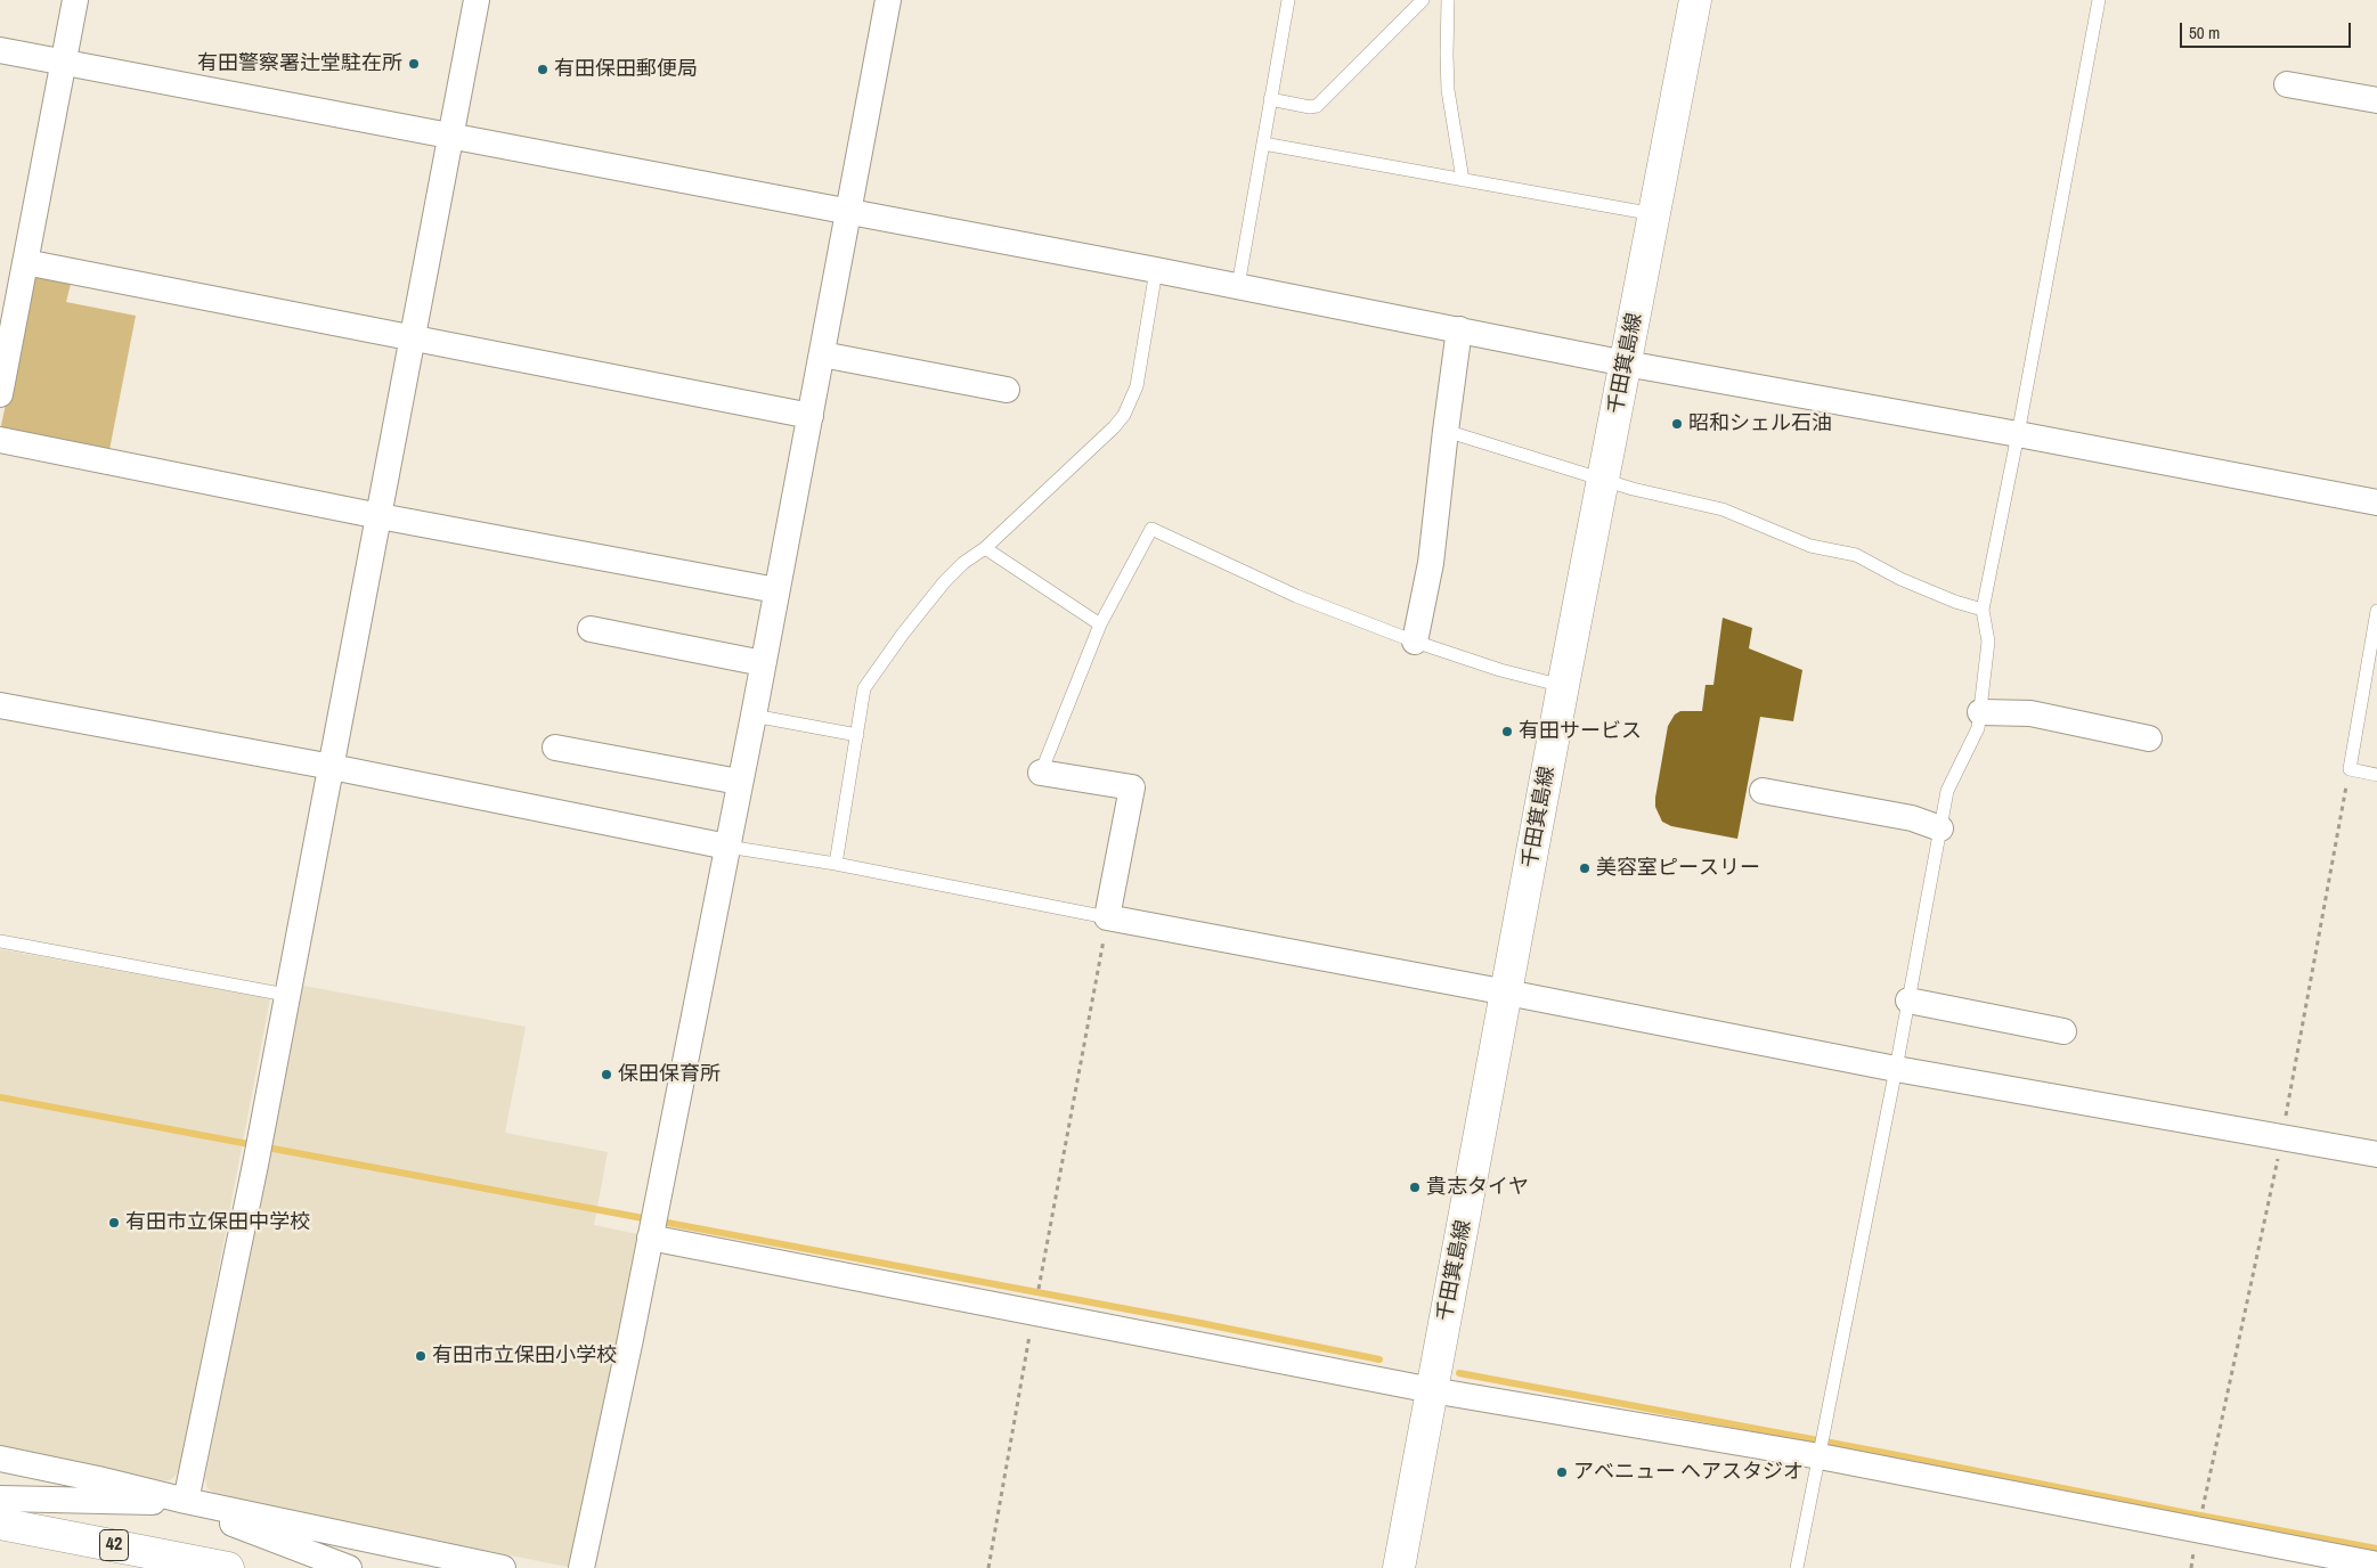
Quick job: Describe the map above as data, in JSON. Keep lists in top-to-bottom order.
{
  "streets": {
    "main road": ["千田箕島線", "42"]
  },
  "places": [
    "有田警察署辻堂駐在所",
    "有田保田郵便局",
    "昭和シェル石油",
    "有田サービス",
    "美容室ピースリー",
    "保田保育所",
    "貴志タイヤ",
    "有田市立保田中学校",
    "有田市立保田小学校",
    "アベニュー ヘアスタジオ"
  ],
  "scale_bar": "50 m"
}
